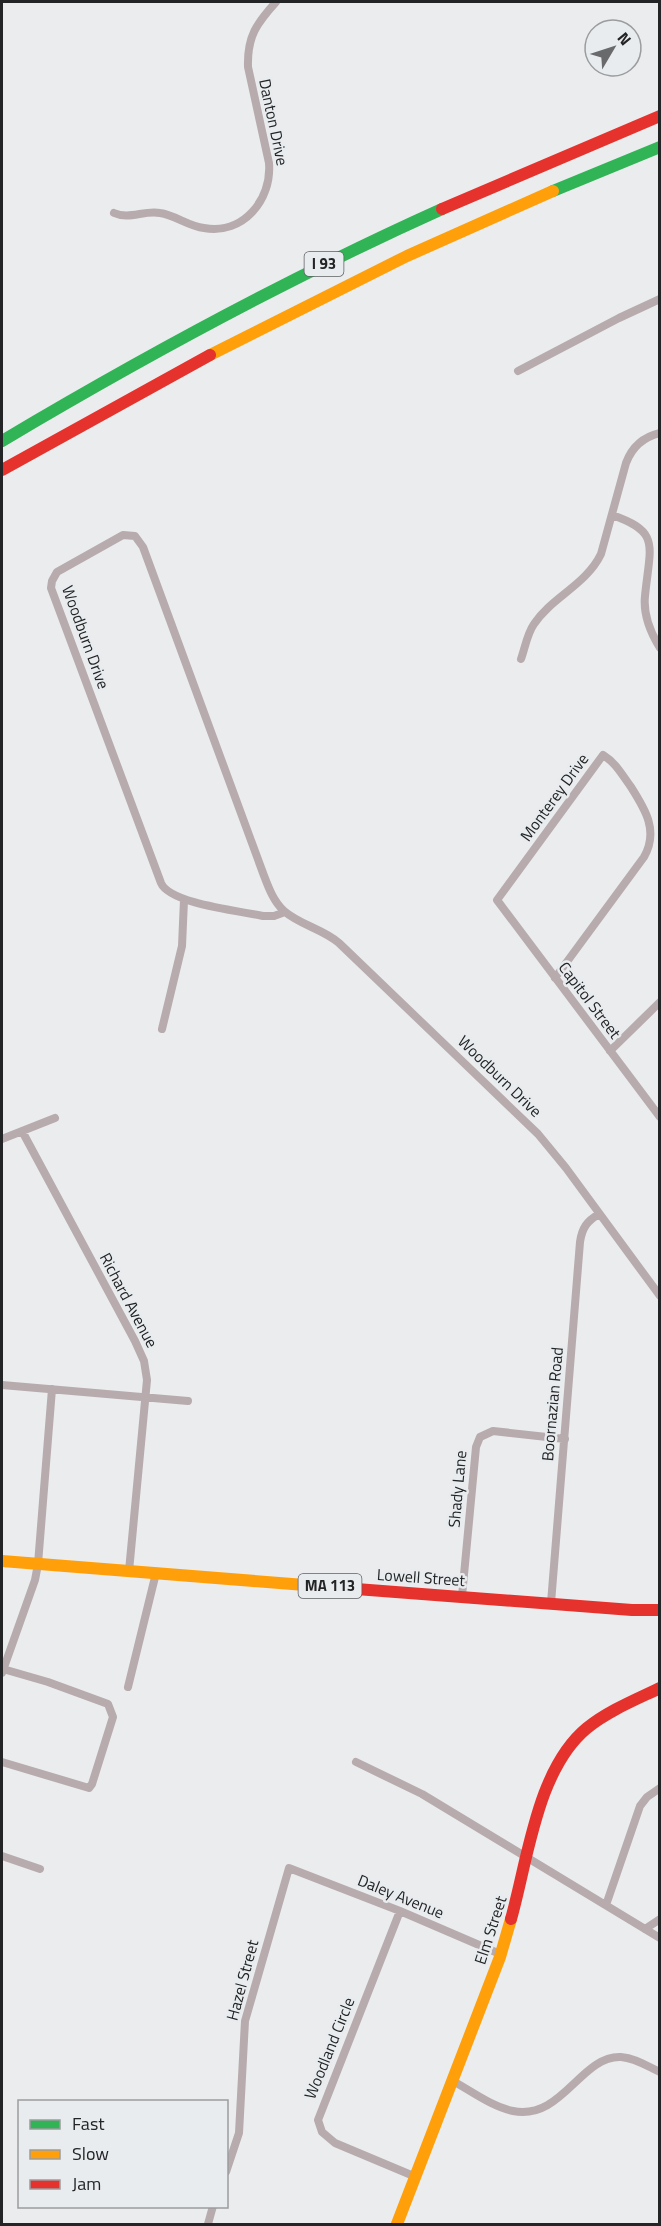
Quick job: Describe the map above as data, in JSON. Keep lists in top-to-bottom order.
{
  "streets": {
    "main road": [
      "I 93",
      "Lowell Street",
      "MA 113",
      "Elm Street"
    ],
    "street": [
      "Danton Drive",
      "Woodburn Drive",
      "Monterey Drive",
      "Capitol Street",
      "Richard Avenue",
      "Boornazian Road",
      "Shady Lane",
      "Daley Avenue",
      "Hazel Street",
      "Woodland Circle"
    ]
  },
  "crossings": [
    ["Woodburn Drive", "Boornazian Road"],
    ["Monterey Drive", "Capitol Street"],
    ["Richard Avenue", "Lowell Street"],
    ["Boornazian Road", "Shady Lane"],
    ["Boornazian Road", "Lowell Street"],
    ["Shady Lane", "Lowell Street"],
    ["Daley Avenue", "Elm Street"],
    ["Daley Avenue", "Hazel Street"],
    ["Daley Avenue", "Woodland Circle"],
    ["Elm Street", "Woodland Circle"]
  ],
  "legend": ["Fast", "Slow", "Jam"],
  "north": "top right"
}
